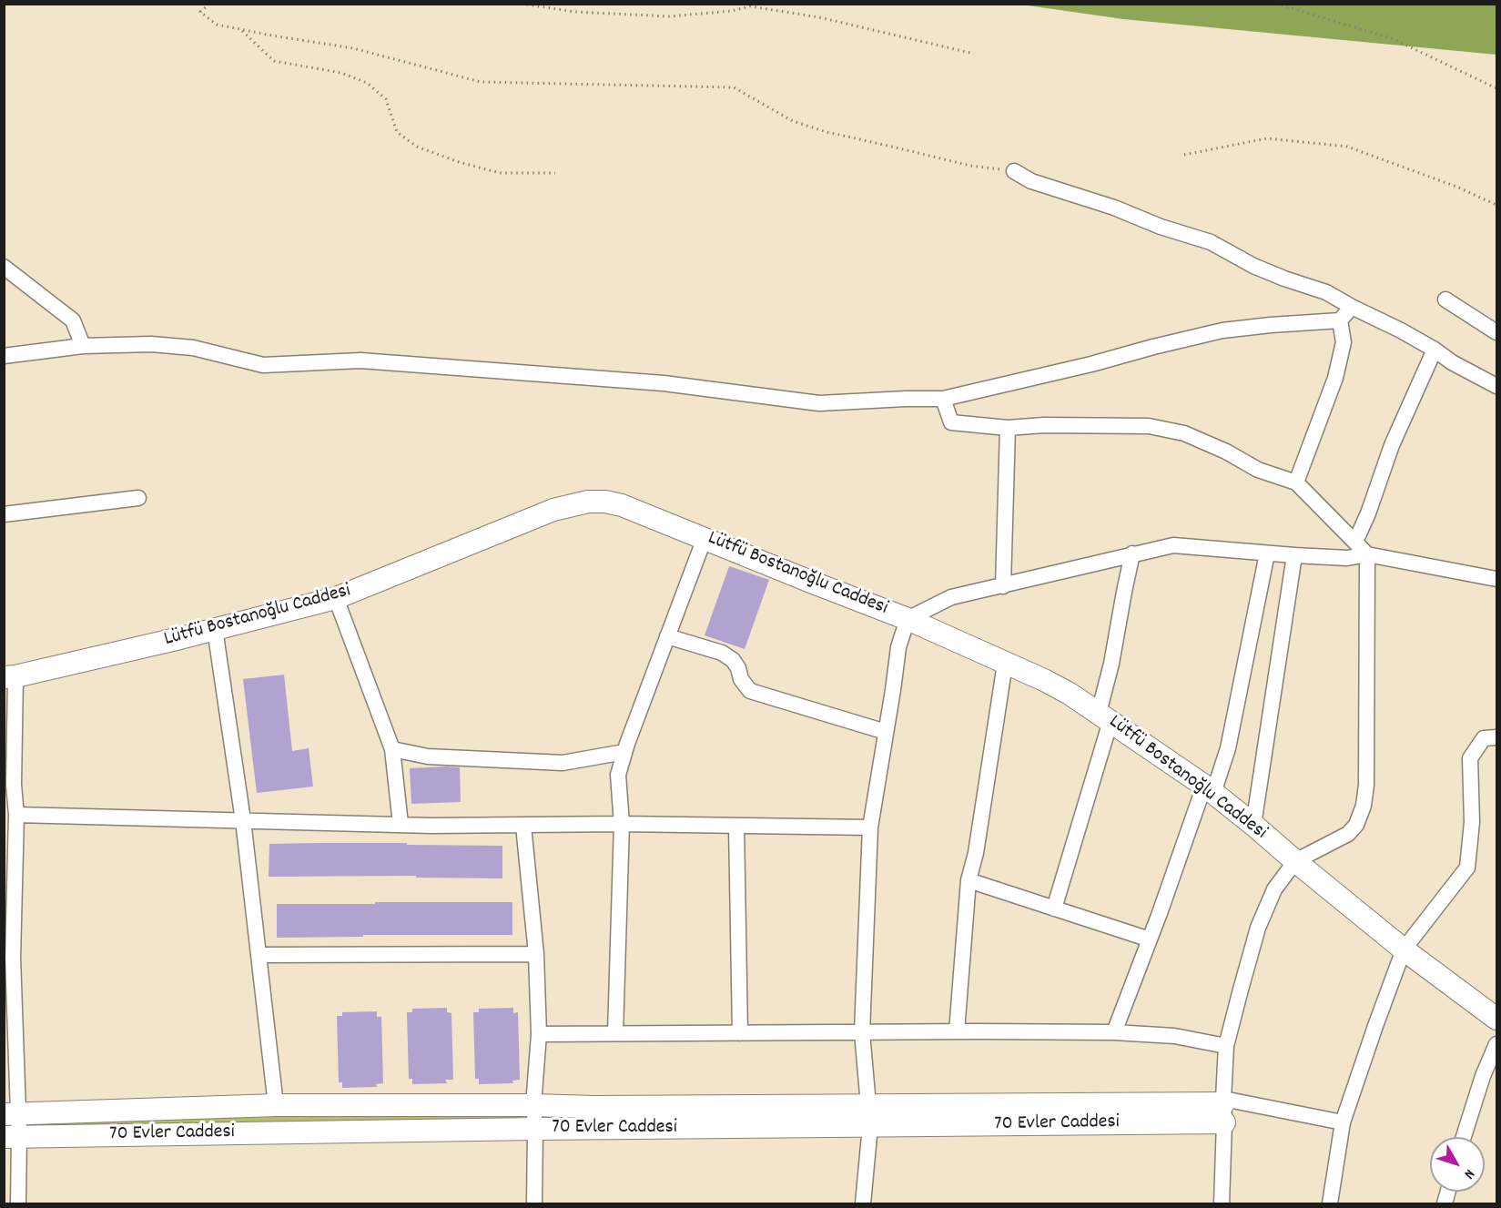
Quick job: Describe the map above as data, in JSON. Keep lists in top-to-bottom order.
{
  "streets": {
    "street": ["Lütfü Bostanoğlu Caddesi", "70 Evler Caddesi"]
  },
  "north": "bottom right"
}
